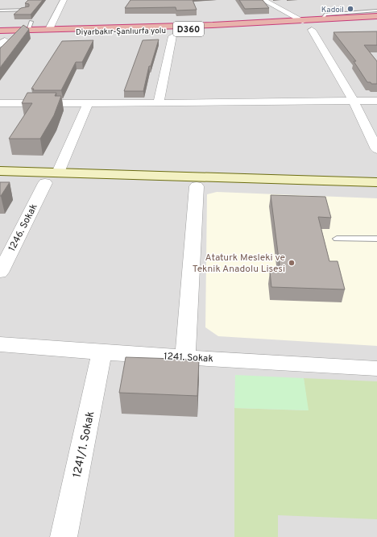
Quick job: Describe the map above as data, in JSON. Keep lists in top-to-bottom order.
{
  "streets": {
    "highway": ["D360", "Diyarbakır-Şanlıurfa yolu"],
    "street": ["1246. Sokak", "1241. Sokak", "1241/1. Sokak"]
  },
  "crossings": [
    ["1241. Sokak", "1241/1. Sokak"]
  ],
  "places": ["Kadoil", "Ataturk Mesleki ve Teknik Anadolu Lisesi"]
}
